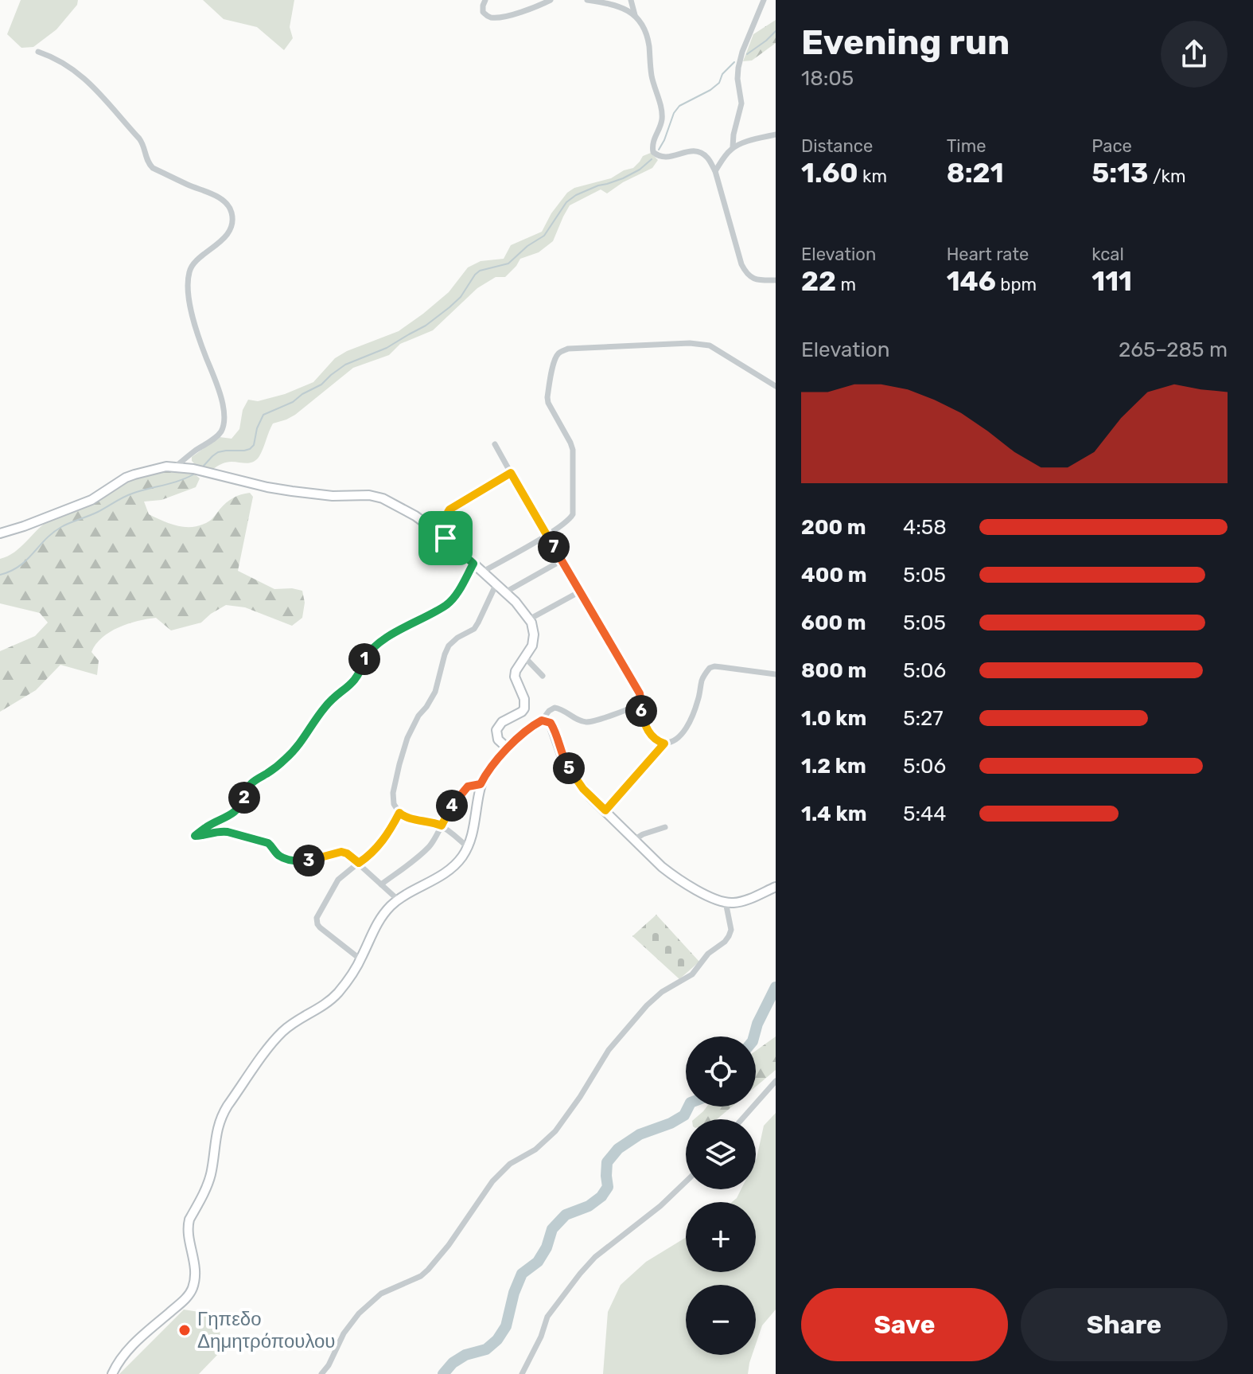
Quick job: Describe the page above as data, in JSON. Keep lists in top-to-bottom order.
{
  "places": ["Γηπεδο Δημητρόπουλου"],
  "page": {
    "heading": ["Evening run", "18:05"],
    "stats": [
      ["Distance", "1.60 km"],
      ["Time", "8:21"],
      ["Pace", "5:13 /km"],
      ["Elevation", "22 m"],
      ["Heart rate", "146 bpm"],
      ["kcal", "111"]
    ],
    "chart": ["Elevation", "265–285 m"],
    "list": [
      {
        "name": "200 m",
        "note": "4:58"
      },
      {
        "name": "400 m",
        "note": "5:05"
      },
      {
        "name": "600 m",
        "note": "5:05"
      },
      {
        "name": "800 m",
        "note": "5:06"
      },
      {
        "name": "1.0 km",
        "note": "5:27"
      },
      {
        "name": "1.2 km",
        "note": "5:06"
      },
      {
        "name": "1.4 km",
        "note": "5:44"
      }
    ],
    "pins": [
      "7",
      "1",
      "6",
      "5",
      "2",
      "4",
      "3"
    ],
    "map_buttons": ["+", "−"],
    "buttons": ["Save", "Share"]
  }
}
